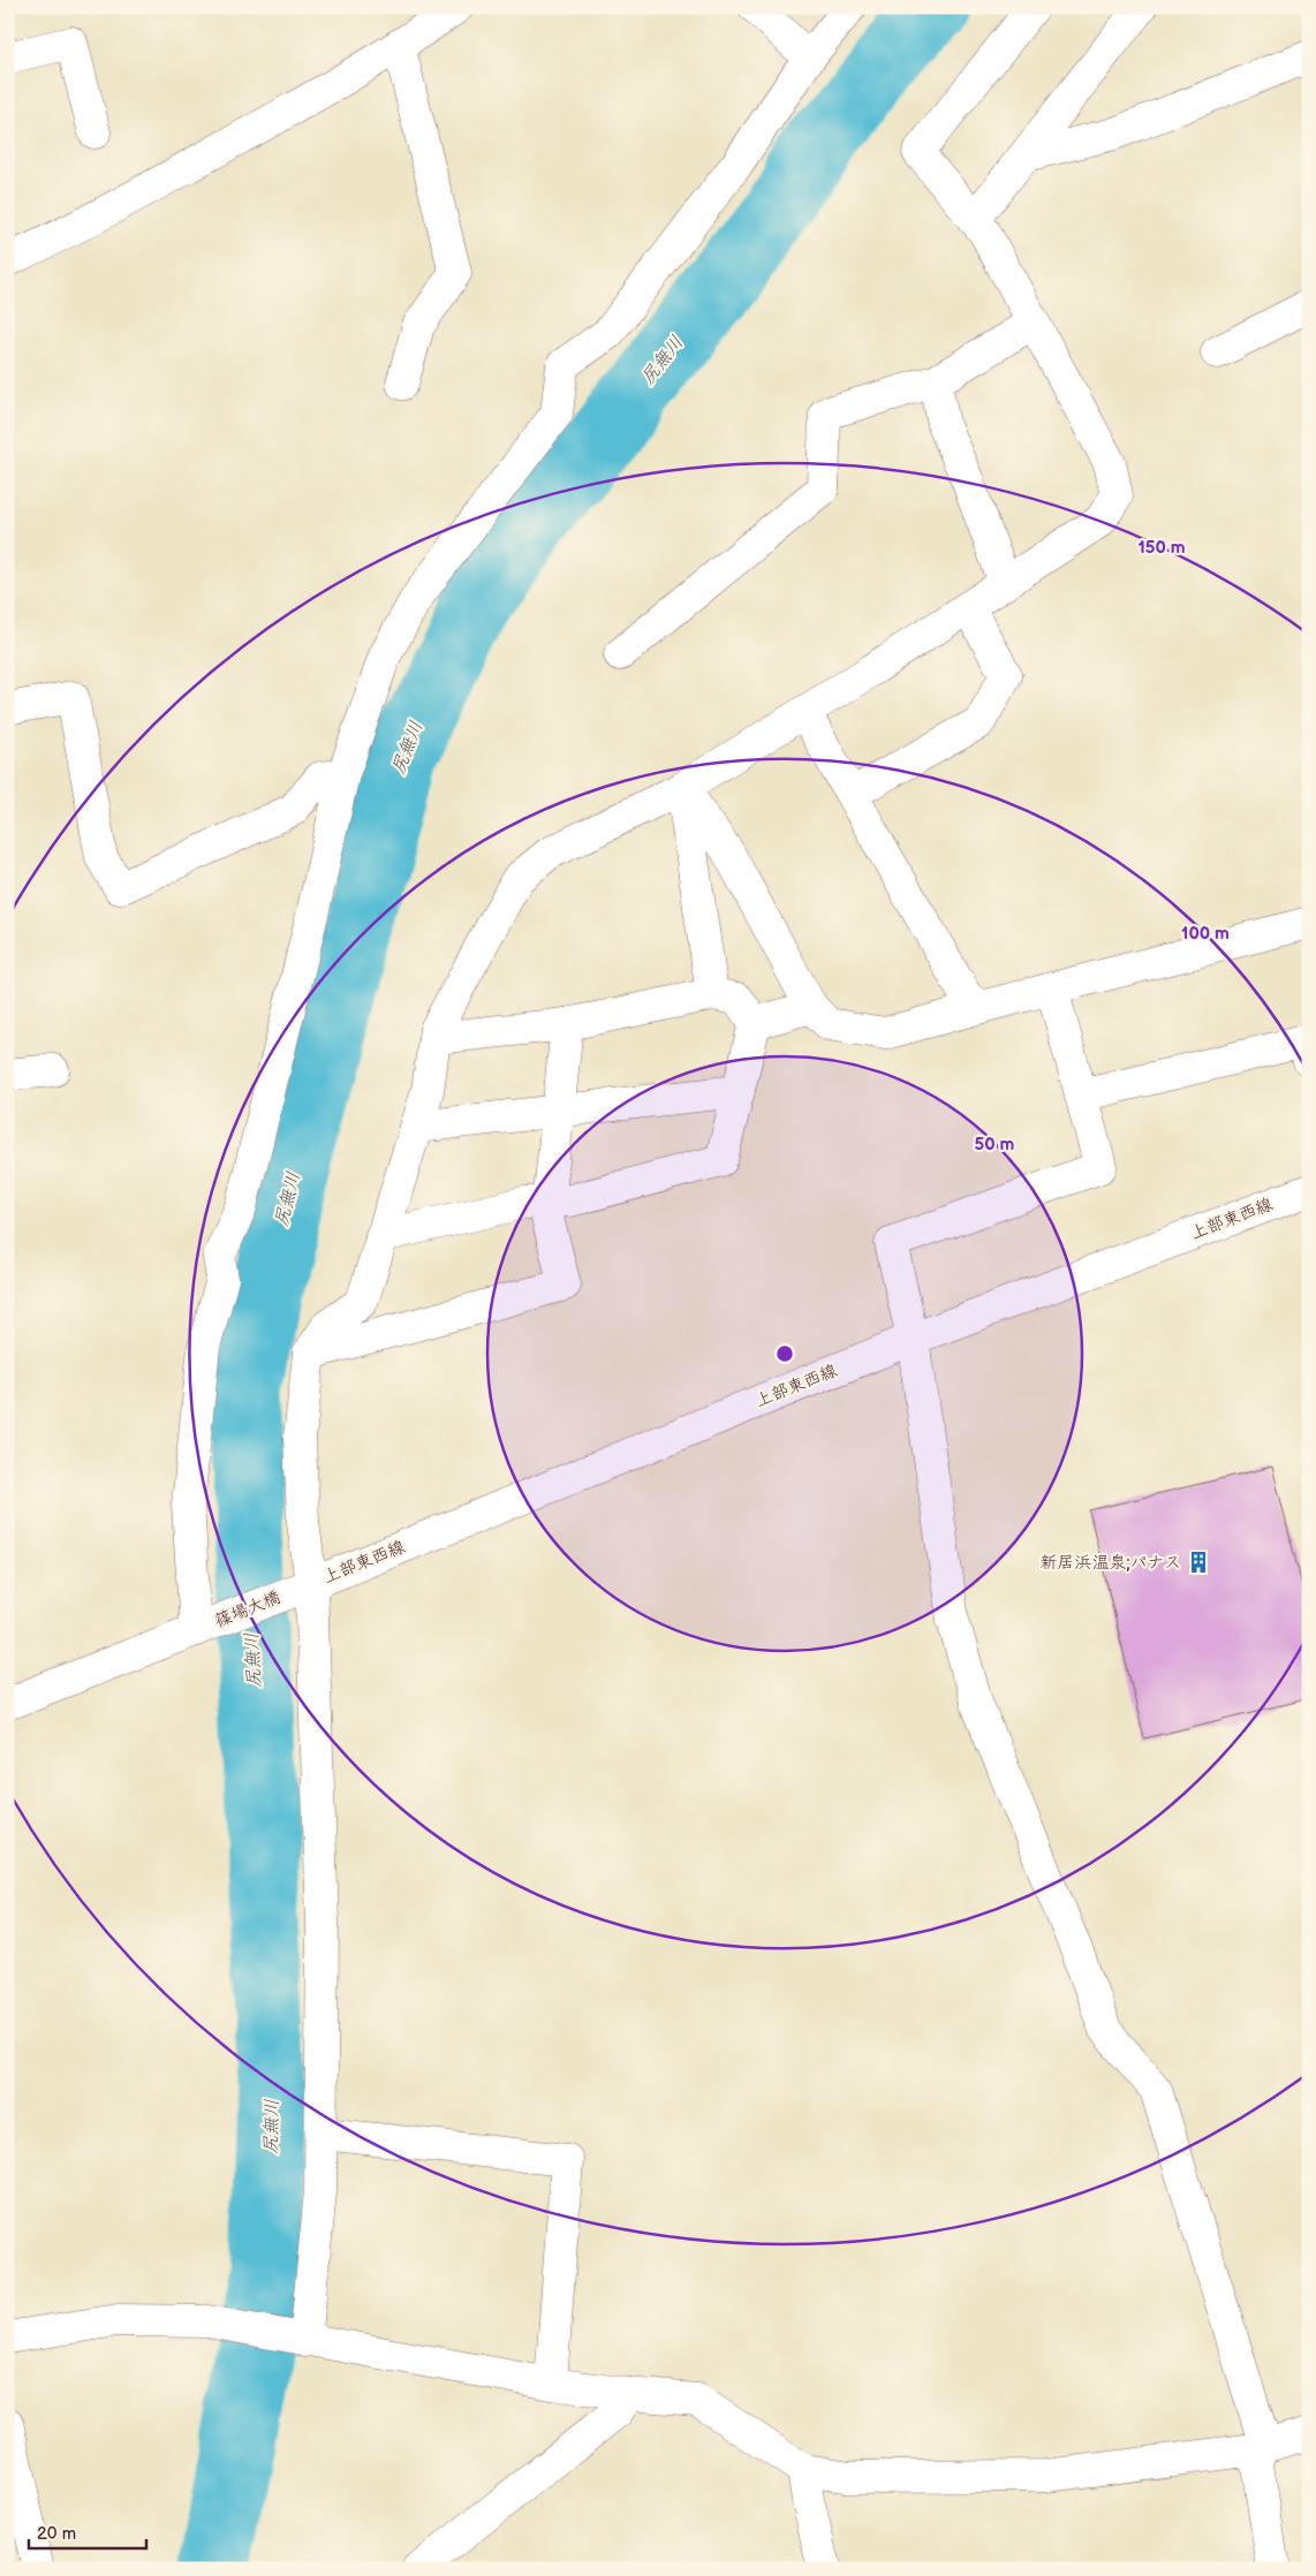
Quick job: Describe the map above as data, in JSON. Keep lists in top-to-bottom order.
{
  "streets": {
    "street": ["上部東西線", "篠場大橋"]
  },
  "crossings": [
    ["上部東西線", "篠場大橋"]
  ],
  "water": ["尻無川"],
  "places": {
    "building": ["新居浜温泉;パナス"]
  },
  "scale_bar": "20 m",
  "rings": ["150 m", "100 m", "50 m"]
}
